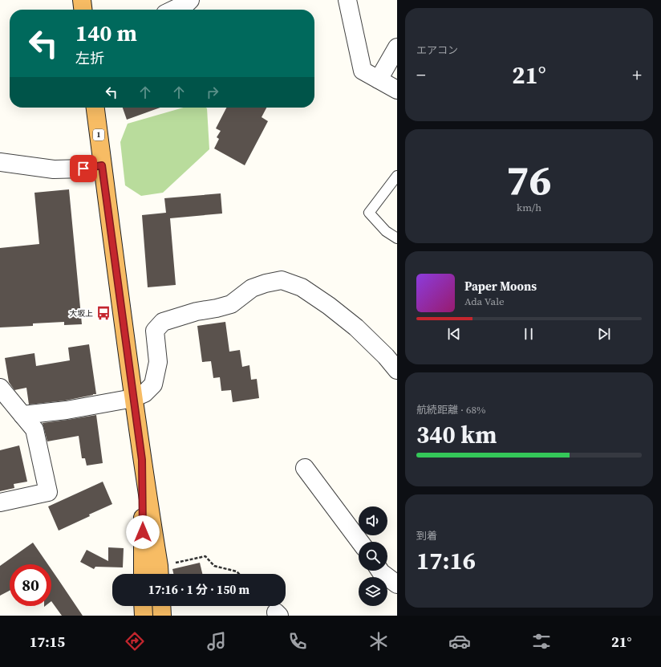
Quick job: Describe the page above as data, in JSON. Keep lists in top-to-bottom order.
{
  "streets": {
    "highway": ["1"]
  },
  "places": {
    "bus stop": ["大坂上"]
  },
  "page": {
    "tile": [
      "エアコン",
      ["76", "km/h"],
      ["航続距離 · 68%", "340 km"],
      ["到着", "17:16"]
    ],
    "turn": ["140 m", "左折"],
    "heat": ["−", "21°", "+"],
    "song": ["Paper Moons", "Ada Vale"],
    "limit": "80",
    "trip": "17:16 · 1 分 · 150 m",
    "tabs": ["17:15", "21°"]
  }
}
